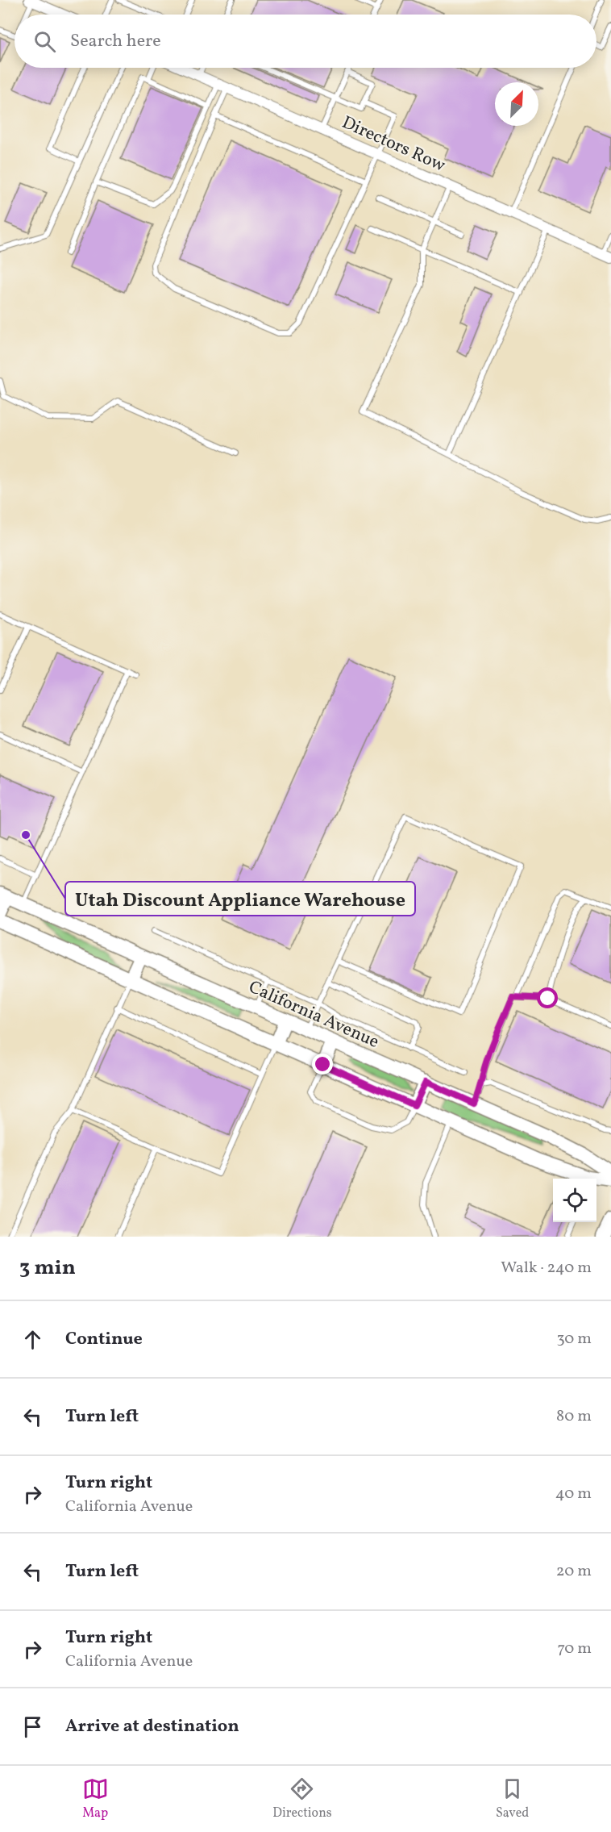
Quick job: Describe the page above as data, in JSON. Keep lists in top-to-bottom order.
{
  "streets": {
    "main road": ["California Avenue"],
    "street": ["Directors Row"]
  },
  "places": ["Utah Discount Appliance Warehouse"],
  "north": "top right",
  "page": {
    "search": "Search here",
    "heading": ["3 min", "Walk · 240 m"],
    "list": [
      ["Continue", "30 m"],
      ["Turn left", "80 m"],
      ["Turn right", "California Avenue", "40 m"],
      ["Turn left", "20 m"],
      ["Turn right", "California Avenue", "70 m"],
      "Arrive at destination"
    ],
    "nav": ["Map", "Directions", "Saved"]
  }
}
